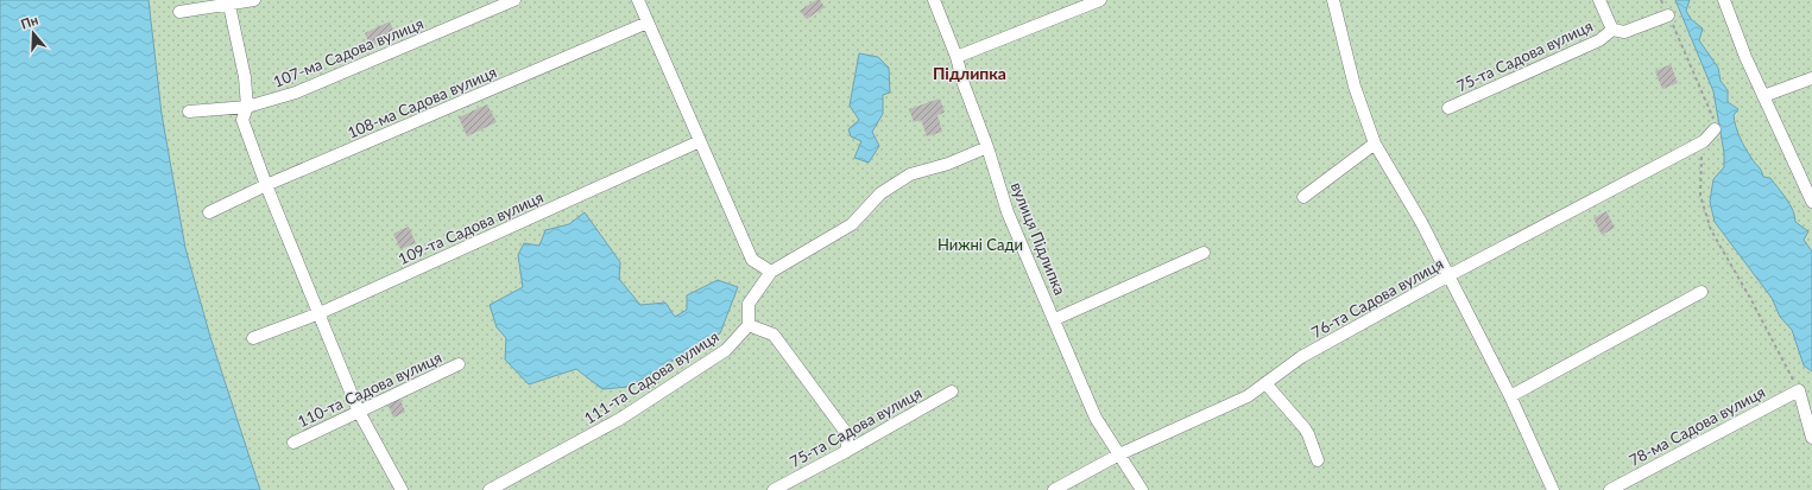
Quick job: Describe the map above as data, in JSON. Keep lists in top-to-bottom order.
{
  "streets": {
    "street": [
      "107-ма Садова вулиця",
      "75-та Садова вулиця",
      "108-ма Садова вулиця",
      "109-та Садова вулиця",
      "вулиця Підлипка",
      "76-та Садова вулиця",
      "111-та Садова вулиця",
      "110-та Садова вулиця",
      "78-ма Садова вулиця"
    ]
  },
  "crossings": [
    ["вулиця Підлипка", "76-та Садова вулиця"]
  ],
  "districts": ["Підлипка"],
  "parks": ["Нижні Сади"],
  "north": "top"
}
